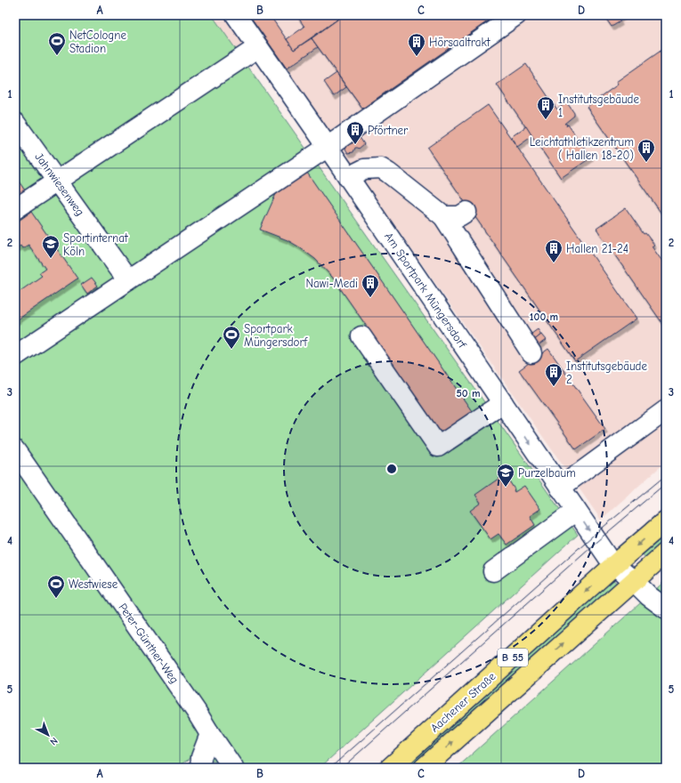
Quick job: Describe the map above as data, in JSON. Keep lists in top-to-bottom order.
{
  "streets": {
    "main road": ["B 55", "Aachener Straße"],
    "street": ["Jahnwiesenweg", "Am Sportpark Müngersdorf", "Peter-Günther-Weg"]
  },
  "crossings": [
    ["Am Sportpark Müngersdorf", "Aachener Straße"]
  ],
  "places": {
    "sports": ["NetCologne Stadion", "Sportpark Müngersdorf", "Westwiese"],
    "building": [
      "Hörsaaltrakt",
      "Institutsgebäude 1",
      "Pförtner",
      "Leichtathletikzentrum ( Hallen 18-20)",
      "Hallen 21-24",
      "Nawi-Medi",
      "Institutsgebäude 2"
    ],
    "school or university": ["Sportinternat Köln", "Purzelbaum"]
  },
  "north": "bottom right",
  "grid": {
    "columns": [
      "A",
      "B",
      "C",
      "D"
    ],
    "rows": [
      "1",
      "2",
      "3",
      "4",
      "5"
    ]
  },
  "rings": ["100 m", "50 m"]
}
